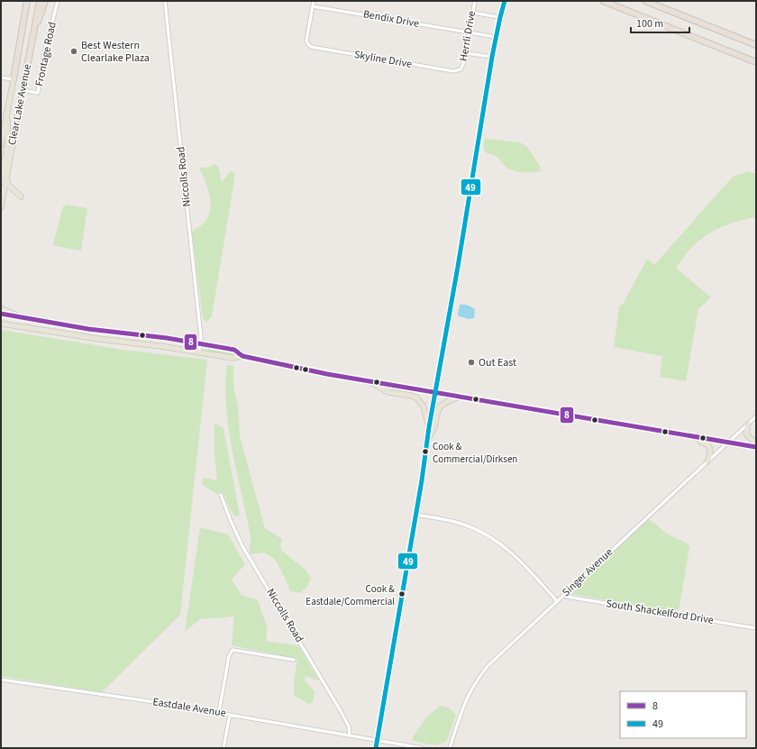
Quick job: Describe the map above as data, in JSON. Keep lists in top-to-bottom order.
{
  "streets": {
    "highway": ["Clear Lake Avenue"],
    "street": [
      "Bendix Drive",
      "Herrli Drive",
      "Frontage Road",
      "Skyline Drive",
      "Niccolls Road",
      "Singer Avenue",
      "South Shackelford Drive",
      "Eastdale Avenue"
    ]
  },
  "crossings": [
    ["Bendix Drive", "Herrli Drive"],
    ["Bendix Drive", "Skyline Drive"],
    ["Herrli Drive", "Skyline Drive"],
    ["Frontage Road", "Clear Lake Avenue"],
    ["Niccolls Road", "Eastdale Avenue"],
    ["Singer Avenue", "South Shackelford Drive"]
  ],
  "places": [
    "Best Western Clearlake Plaza",
    "Out East",
    "Cook & Commercial/Dirksen",
    "Cook & Eastdale/Commercial"
  ],
  "lines": ["transit line 49", "transit line 8"],
  "legend": ["8", "49"],
  "scale_bar": "100 m"
}
